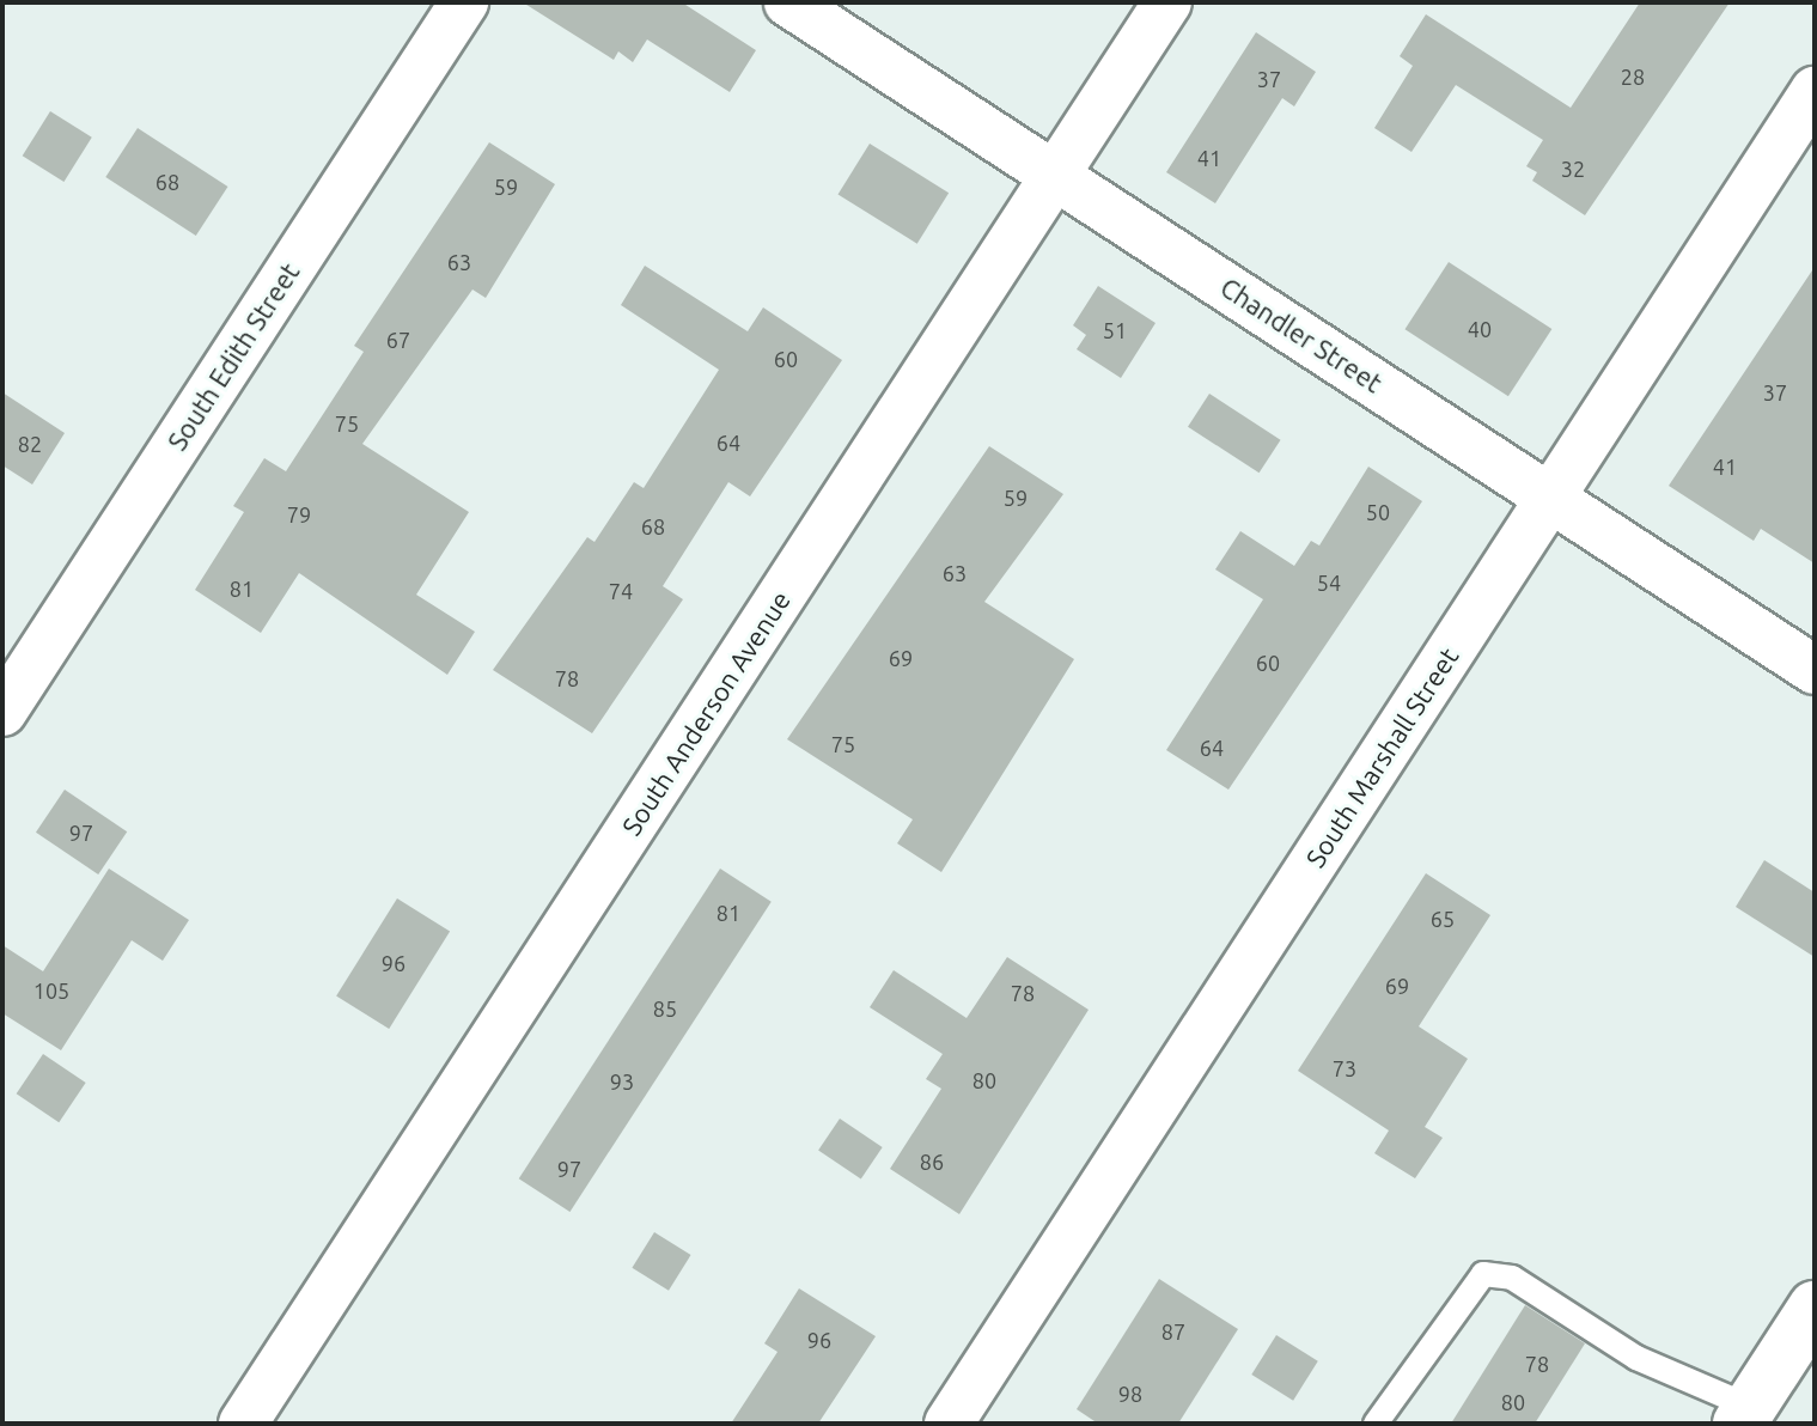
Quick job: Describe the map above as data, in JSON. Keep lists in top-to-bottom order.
{
  "streets": {
    "street": [
      "Chandler Street",
      "South Edith Street",
      "South Anderson Avenue",
      "South Marshall Street"
    ]
  },
  "crossings": [
    ["Chandler Street", "South Anderson Avenue"],
    ["Chandler Street", "South Marshall Street"]
  ],
  "house_numbers": [
    "28",
    "37",
    "41",
    "32",
    "68",
    "59",
    "63",
    "40",
    "51",
    "67",
    "60",
    "37",
    "75",
    "64",
    "82",
    "41",
    "59",
    "50",
    "79",
    "68",
    "63",
    "54",
    "81",
    "74",
    "69",
    "60",
    "78",
    "75",
    "64",
    "97",
    "81",
    "65",
    "96",
    "69",
    "105",
    "78",
    "85",
    "73",
    "80",
    "93",
    "86",
    "97",
    "87",
    "96",
    "78",
    "98",
    "80"
  ]
}
